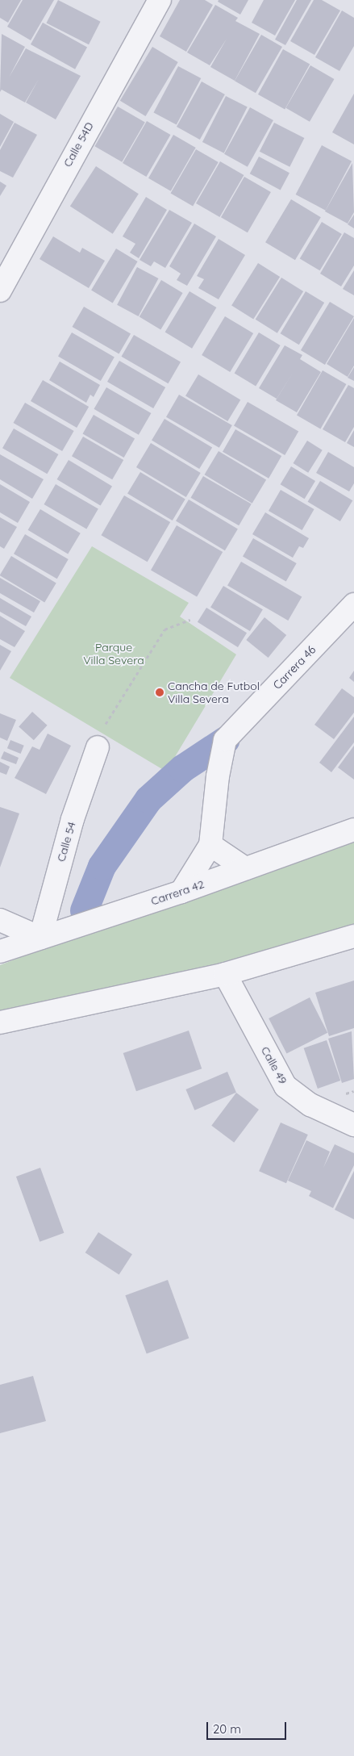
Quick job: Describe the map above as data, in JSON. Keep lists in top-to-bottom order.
{
  "streets": {
    "street": [
      "Calle 54D",
      "Carrera 46",
      "Calle 54",
      "Carrera 42",
      "Calle 49"
    ]
  },
  "crossings": [
    ["Carrera 46", "Carrera 42"],
    ["Calle 54", "Carrera 42"]
  ],
  "parks": ["Parque Villa Severa"],
  "places": ["Cancha de Futbol Villa Severa"],
  "scale_bar": "20 m"
}
